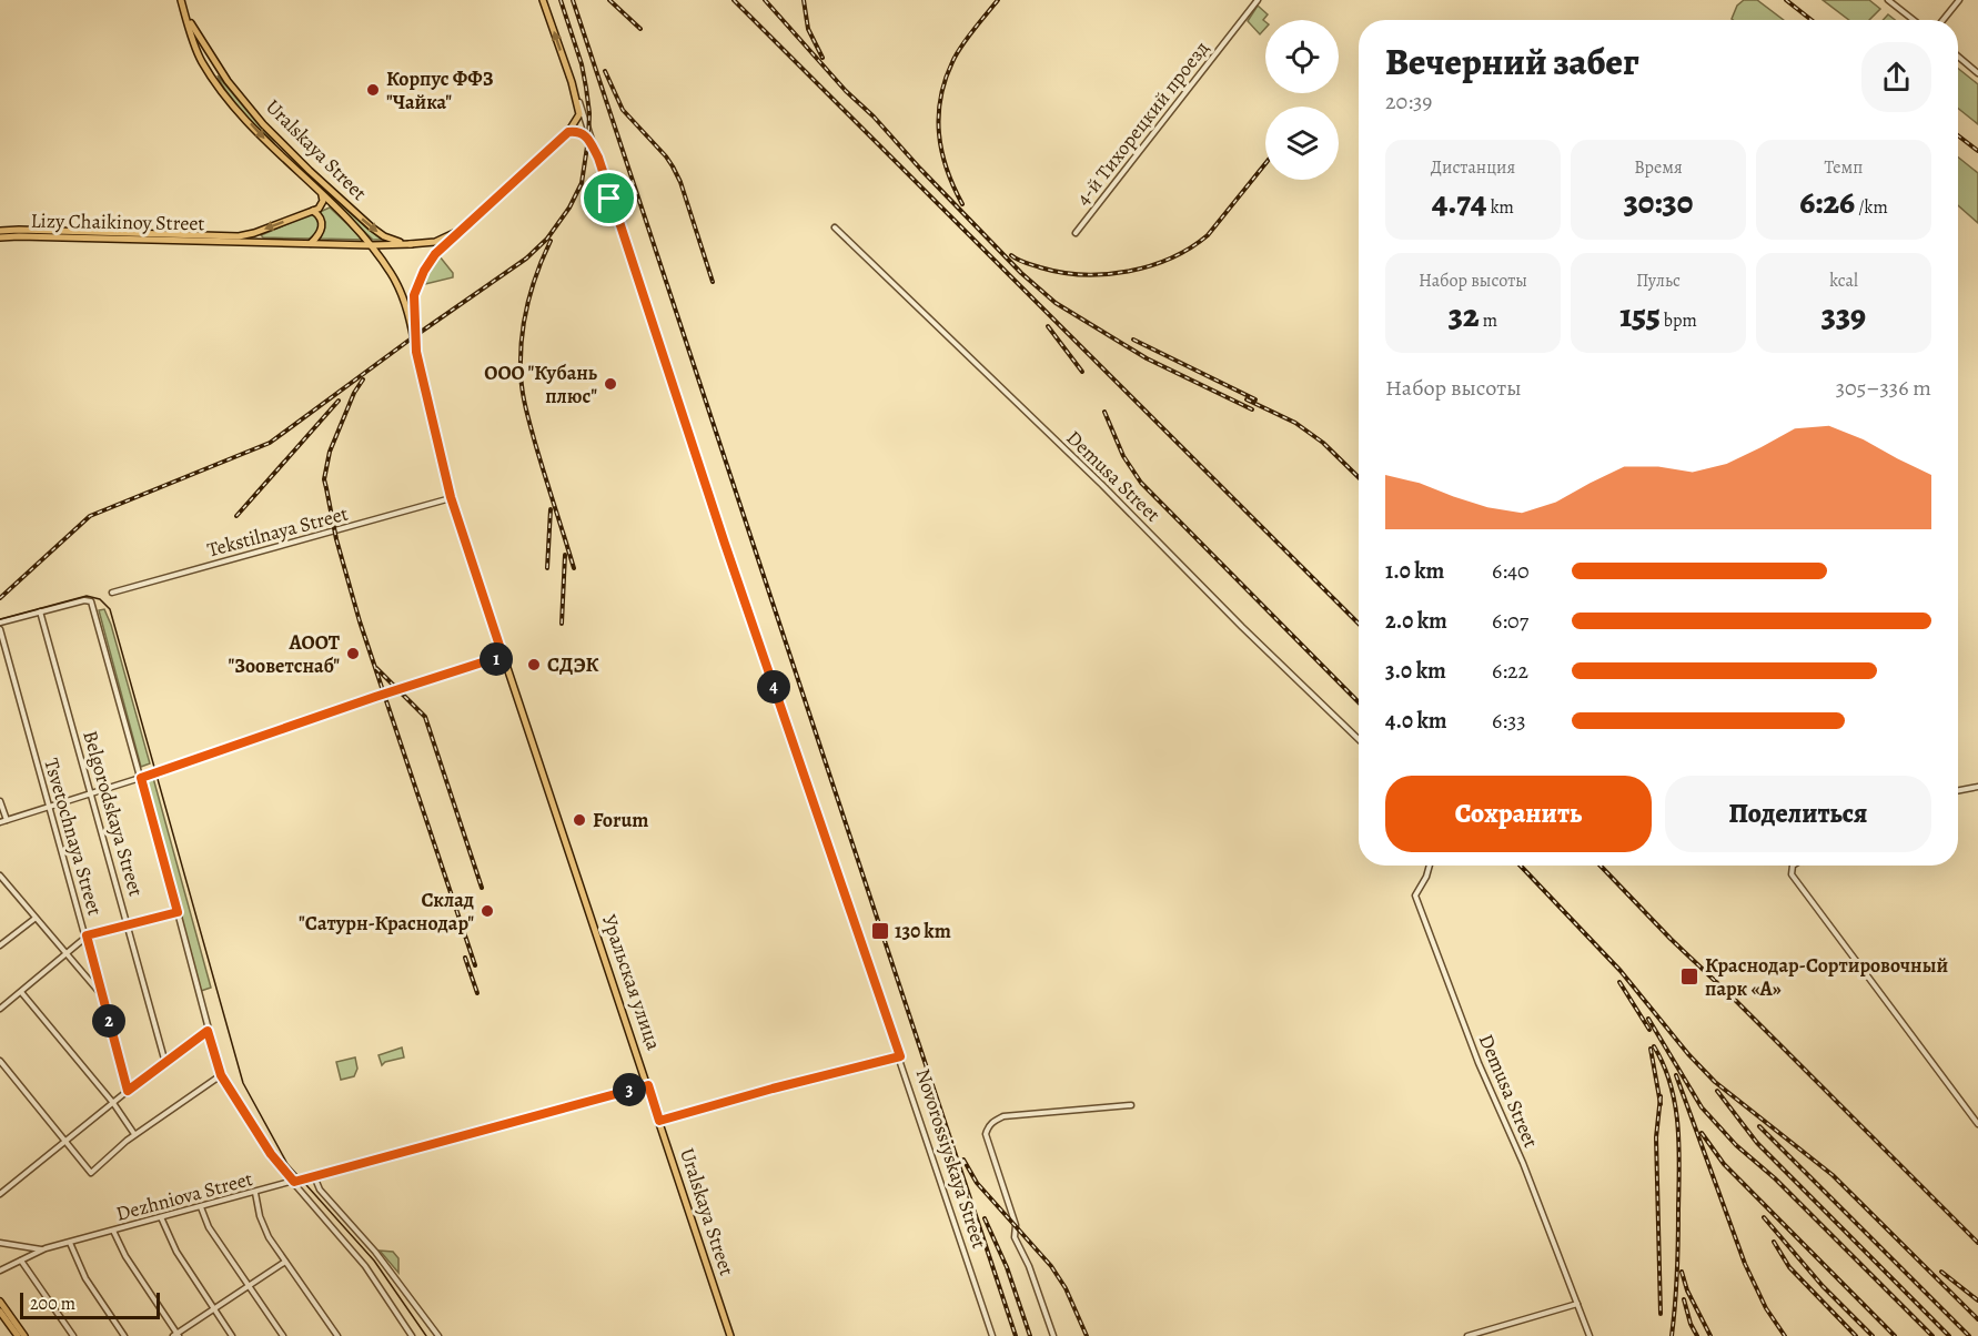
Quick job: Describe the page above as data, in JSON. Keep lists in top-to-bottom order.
{
  "streets": {
    "main road": ["Uralskaya Street", "Lizy Chaikinoy Street", "Novorossiyskaya Street"],
    "street": [
      "4-й Тихорецкий проезд",
      "Demusa Street",
      "Tekstilnaya Street",
      "Belgorodskaya Street",
      "Tsvetochnaya Street",
      "Dezhniova Street"
    ]
  },
  "crossings": [
    ["Uralskaya Street", "Tekstilnaya Street"],
    ["Uralskaya Street", "Dezhniova Street"]
  ],
  "places": {
    "other": [
      "Корпус ФФЗ \"Чайка\"",
      "ООО \"Кубань плюс\"",
      "АООТ \"Зооветснаб\"",
      "СДЭК",
      "Forum",
      "Склад \"Сатурн-Краснодар\""
    ],
    "transit": ["130 km", "Краснодар-Сортировочный парк «А»"]
  },
  "scale_bar": "200 m",
  "page": {
    "heading": ["Вечерний забег", "20:39"],
    "stats": [
      ["Дистанция", "4.74 km"],
      ["Время", "30:30"],
      ["Темп", "6:26 /km"],
      ["Набор высоты", "32 m"],
      ["Пульс", "155 bpm"],
      ["kcal", "339"]
    ],
    "chart": ["Набор высоты", "305–336 m"],
    "list": [
      {
        "name": "1.0 km",
        "note": "6:40"
      },
      {
        "name": "2.0 km",
        "note": "6:07"
      },
      {
        "name": "3.0 km",
        "note": "6:22"
      },
      {
        "name": "4.0 km",
        "note": "6:33"
      }
    ],
    "pins": [
      "1",
      "4",
      "2",
      "3"
    ],
    "buttons": ["Сохранить", "Поделиться"],
    "scale": "200 m"
  }
}
